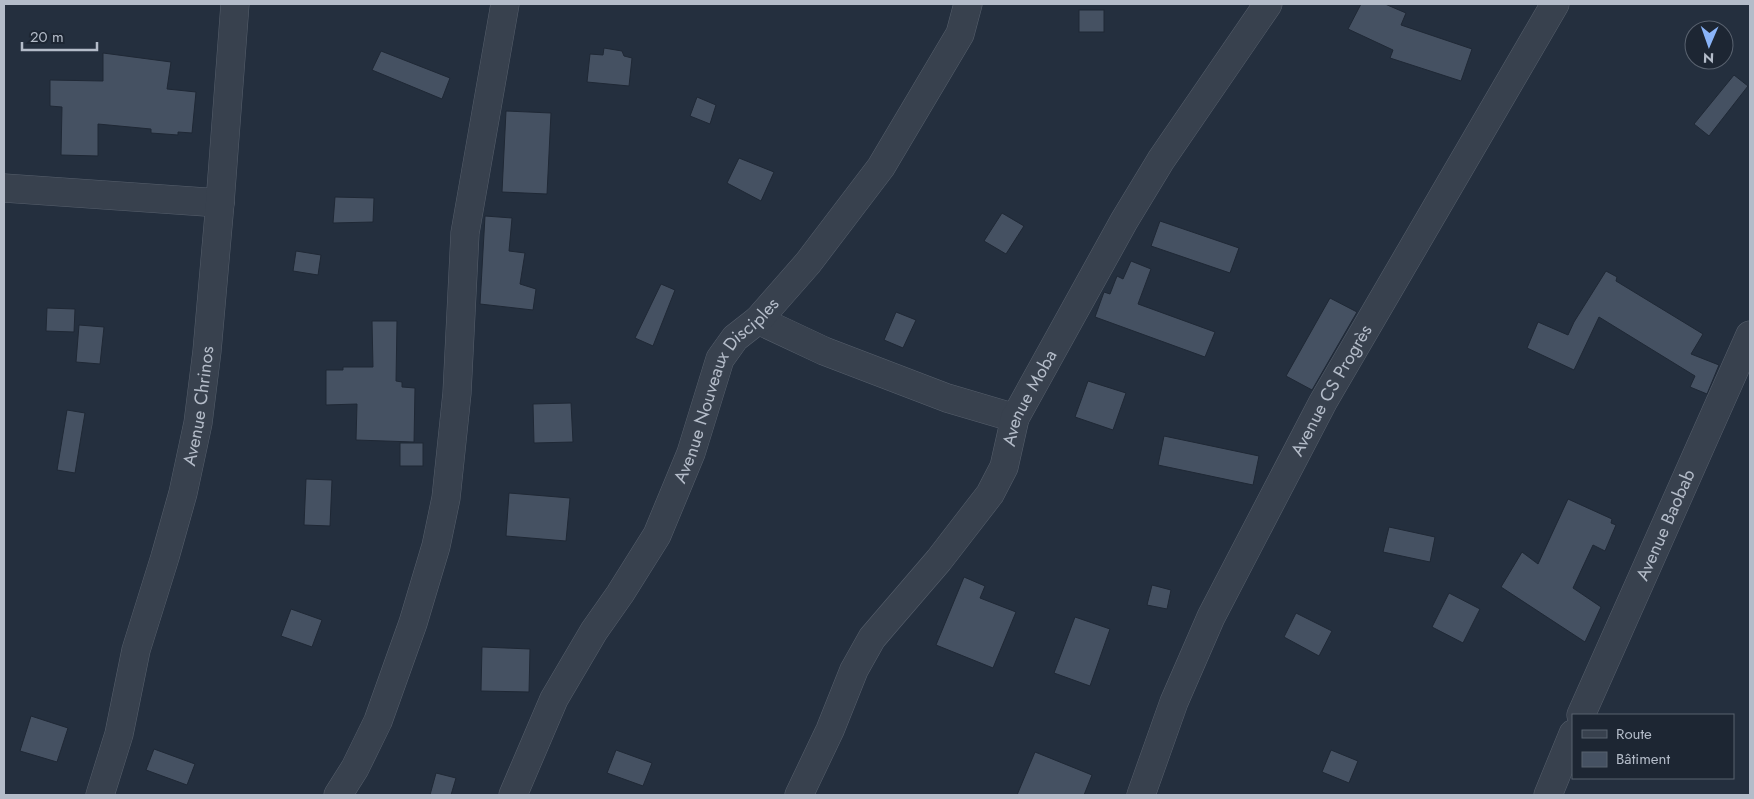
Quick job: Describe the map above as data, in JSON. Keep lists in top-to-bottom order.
{
  "streets": {
    "street": [
      "Avenue CS Progrès",
      "Avenue Nouveaux Disciples",
      "Avenue Moba",
      "Avenue Chrinos",
      "Avenue Baobab"
    ]
  },
  "legend": ["Route", "Bâtiment"],
  "scale_bar": "20 m",
  "north": "bottom"
}
